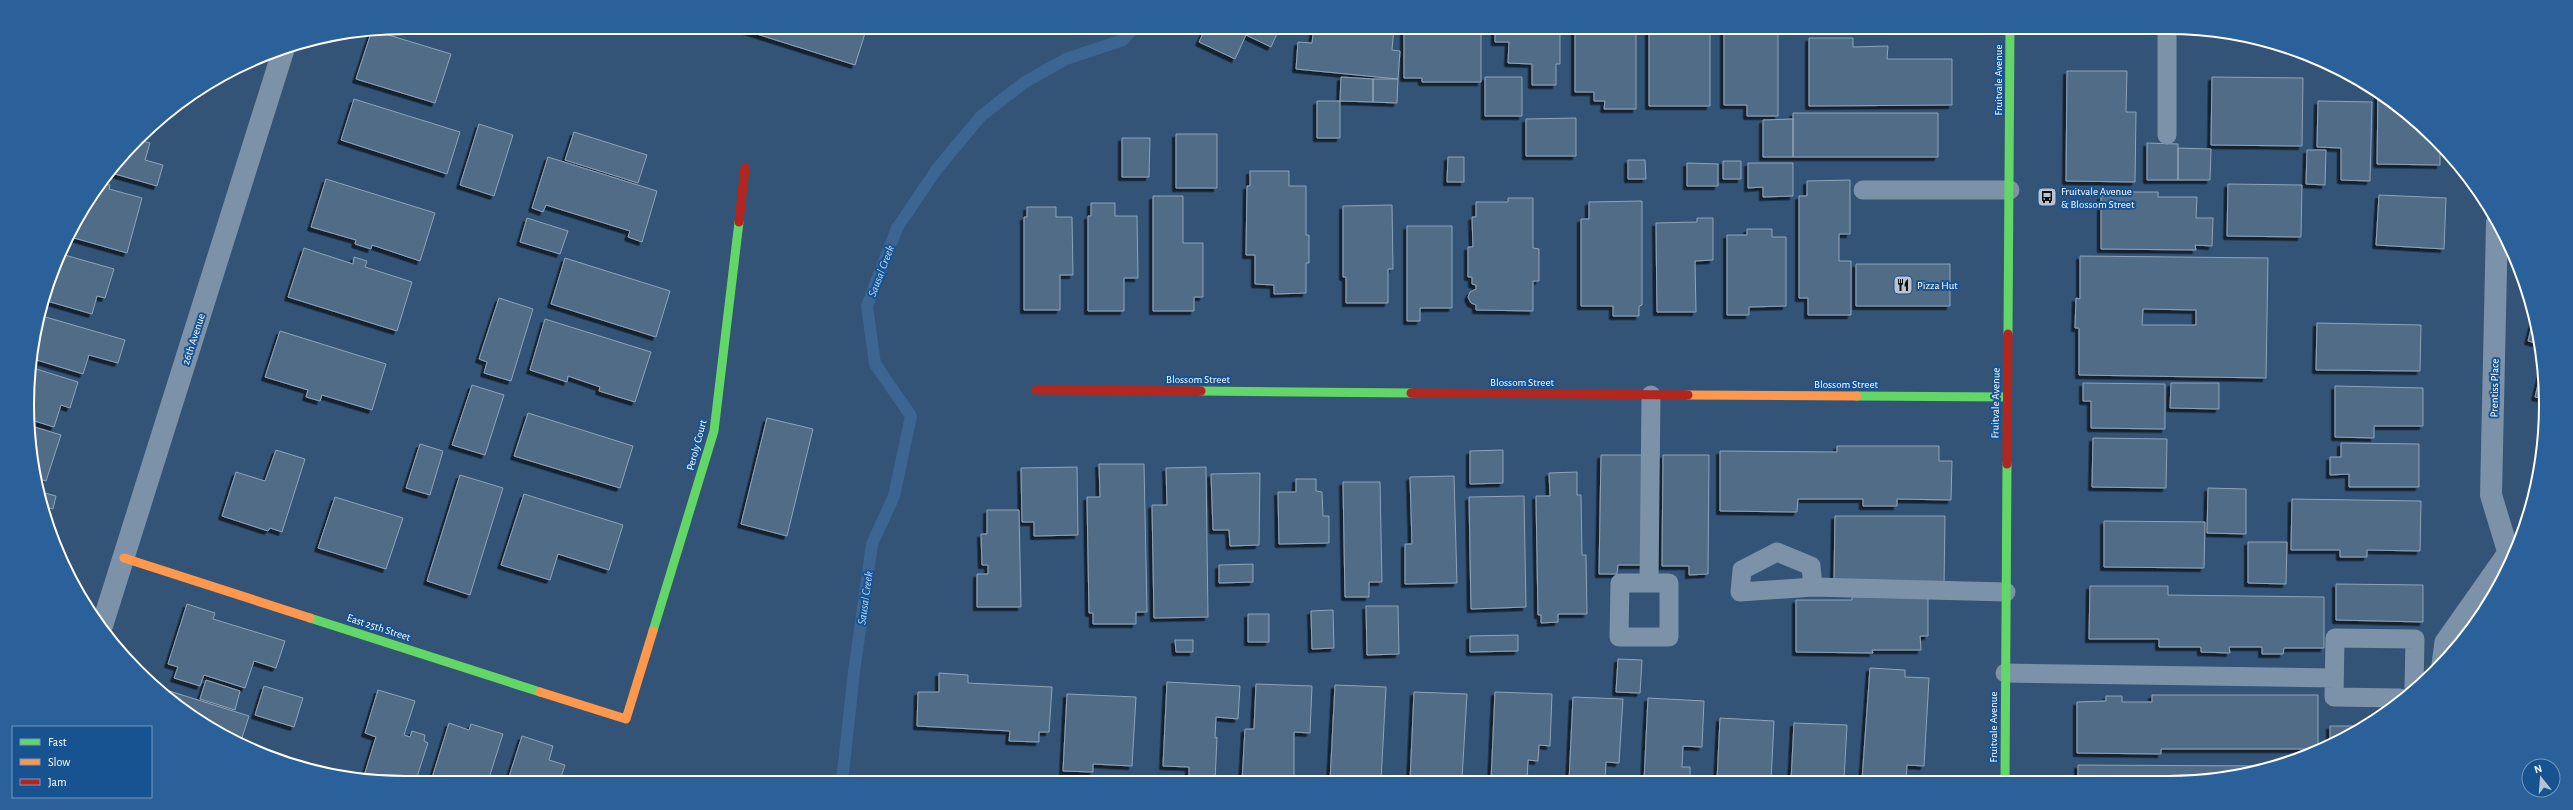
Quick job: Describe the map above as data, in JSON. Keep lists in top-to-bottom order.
{
  "streets": {
    "street": [
      "Fruitvale Avenue",
      "26th Avenue",
      "Blossom Street",
      "Prentiss Place",
      "Peroly Court",
      "East 25th Street"
    ]
  },
  "crossings": [
    ["Fruitvale Avenue", "Blossom Street"],
    ["26th Avenue", "East 25th Street"],
    ["Peroly Court", "East 25th Street"]
  ],
  "water": ["Sausal Creek"],
  "places": {
    "bus stop": ["Fruitvale Avenue & Blossom Street"],
    "restaurant": ["Pizza Hut"]
  },
  "legend": ["Fast", "Slow", "Jam"],
  "north": "top"
}
